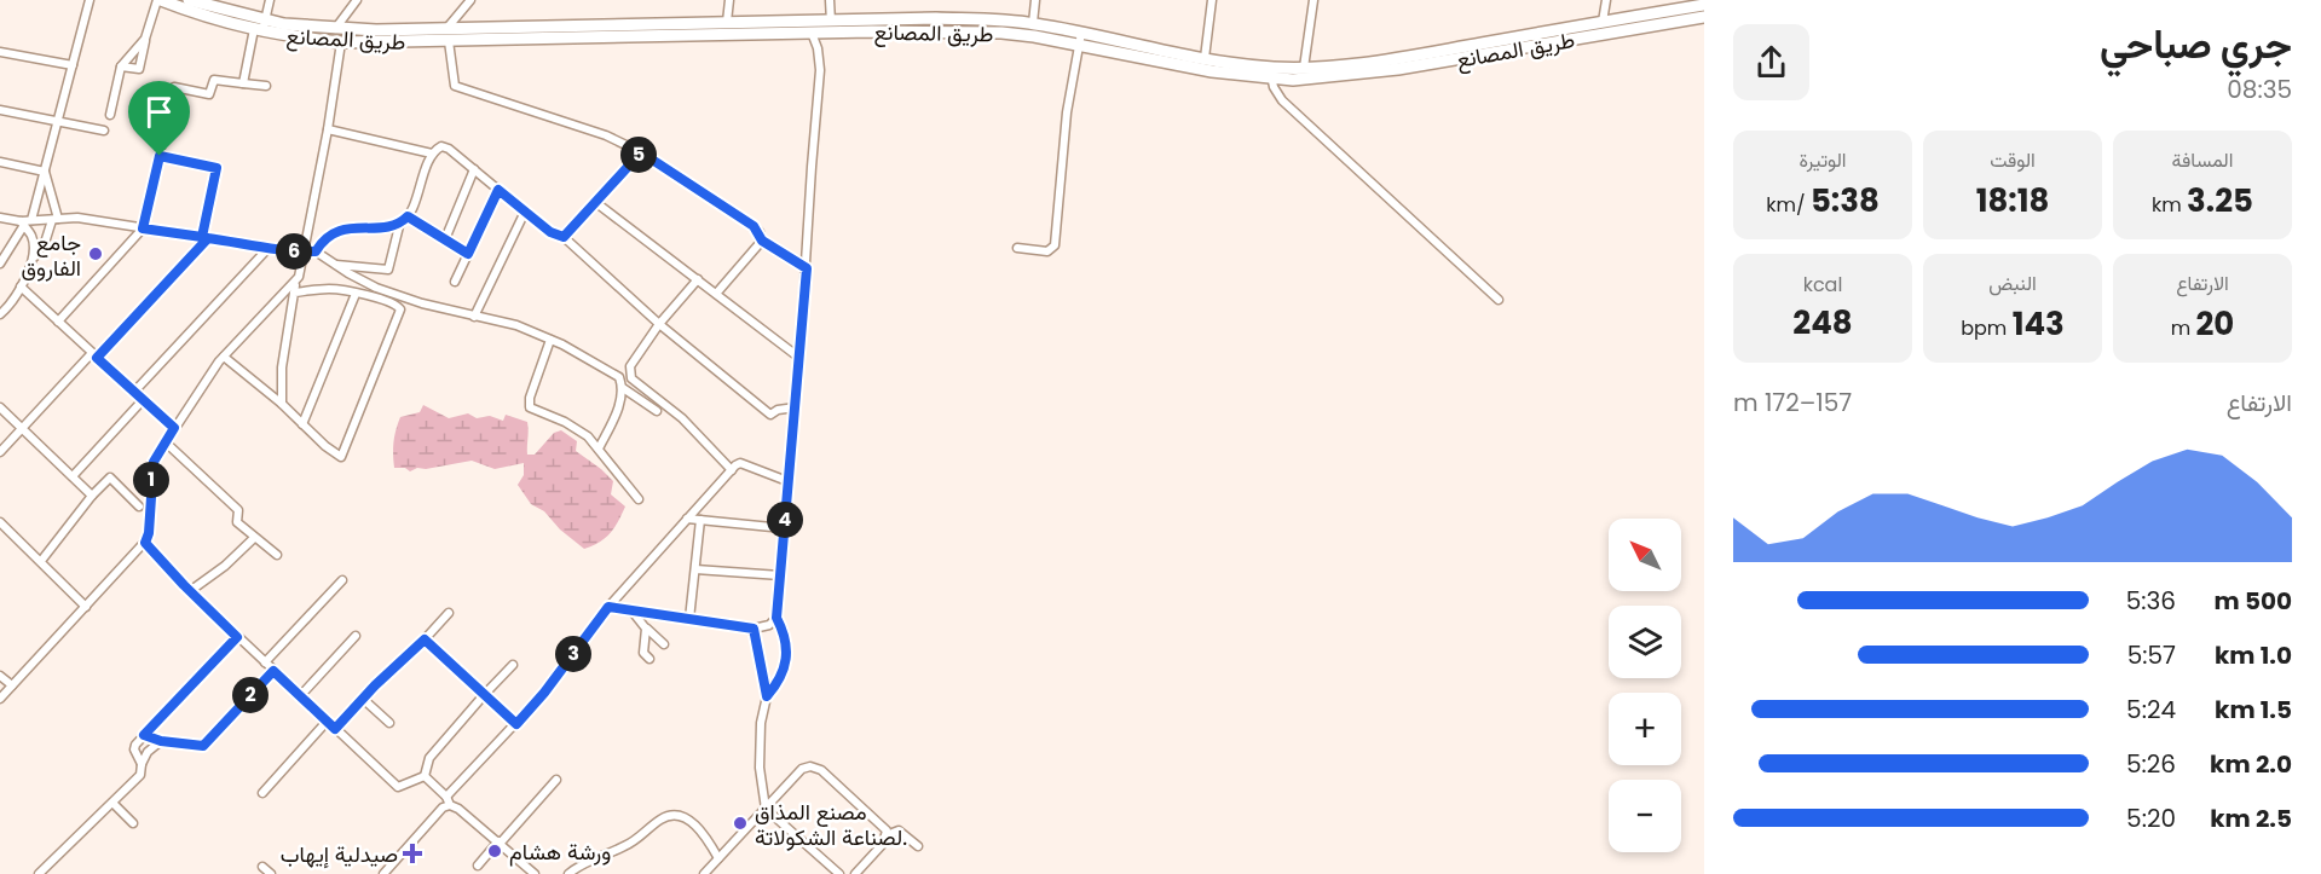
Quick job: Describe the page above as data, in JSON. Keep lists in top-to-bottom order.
{
  "streets": {
    "main road": ["طريق المصانع"]
  },
  "places": {
    "other": ["جامع الفاروق", "مصنع المذاق لصناعة الشكولاتة.", "ورشة هشام"],
    "health": ["صيدلية إيهاب"]
  },
  "north": "top left",
  "page": {
    "heading": ["جري صباحي", "08:35"],
    "stats": [
      ["المسافة", "3.25 km"],
      ["الوقت", "18:18"],
      ["الوتيرة", "5:38 /km"],
      ["الارتفاع", "20 m"],
      ["النبض", "143 bpm"],
      ["kcal", "248"]
    ],
    "pins": [
      "5",
      "6",
      "1",
      "4",
      "3",
      "2"
    ],
    "chart": ["الارتفاع", "157–172 m"],
    "map_buttons": ["+", "−"],
    "list": [
      {
        "name": "500 m",
        "note": "5:36"
      },
      {
        "name": "1.0 km",
        "note": "5:57"
      },
      {
        "name": "1.5 km",
        "note": "5:24"
      },
      {
        "name": "2.0 km",
        "note": "5:26"
      },
      {
        "name": "2.5 km",
        "note": "5:20"
      }
    ]
  }
}
